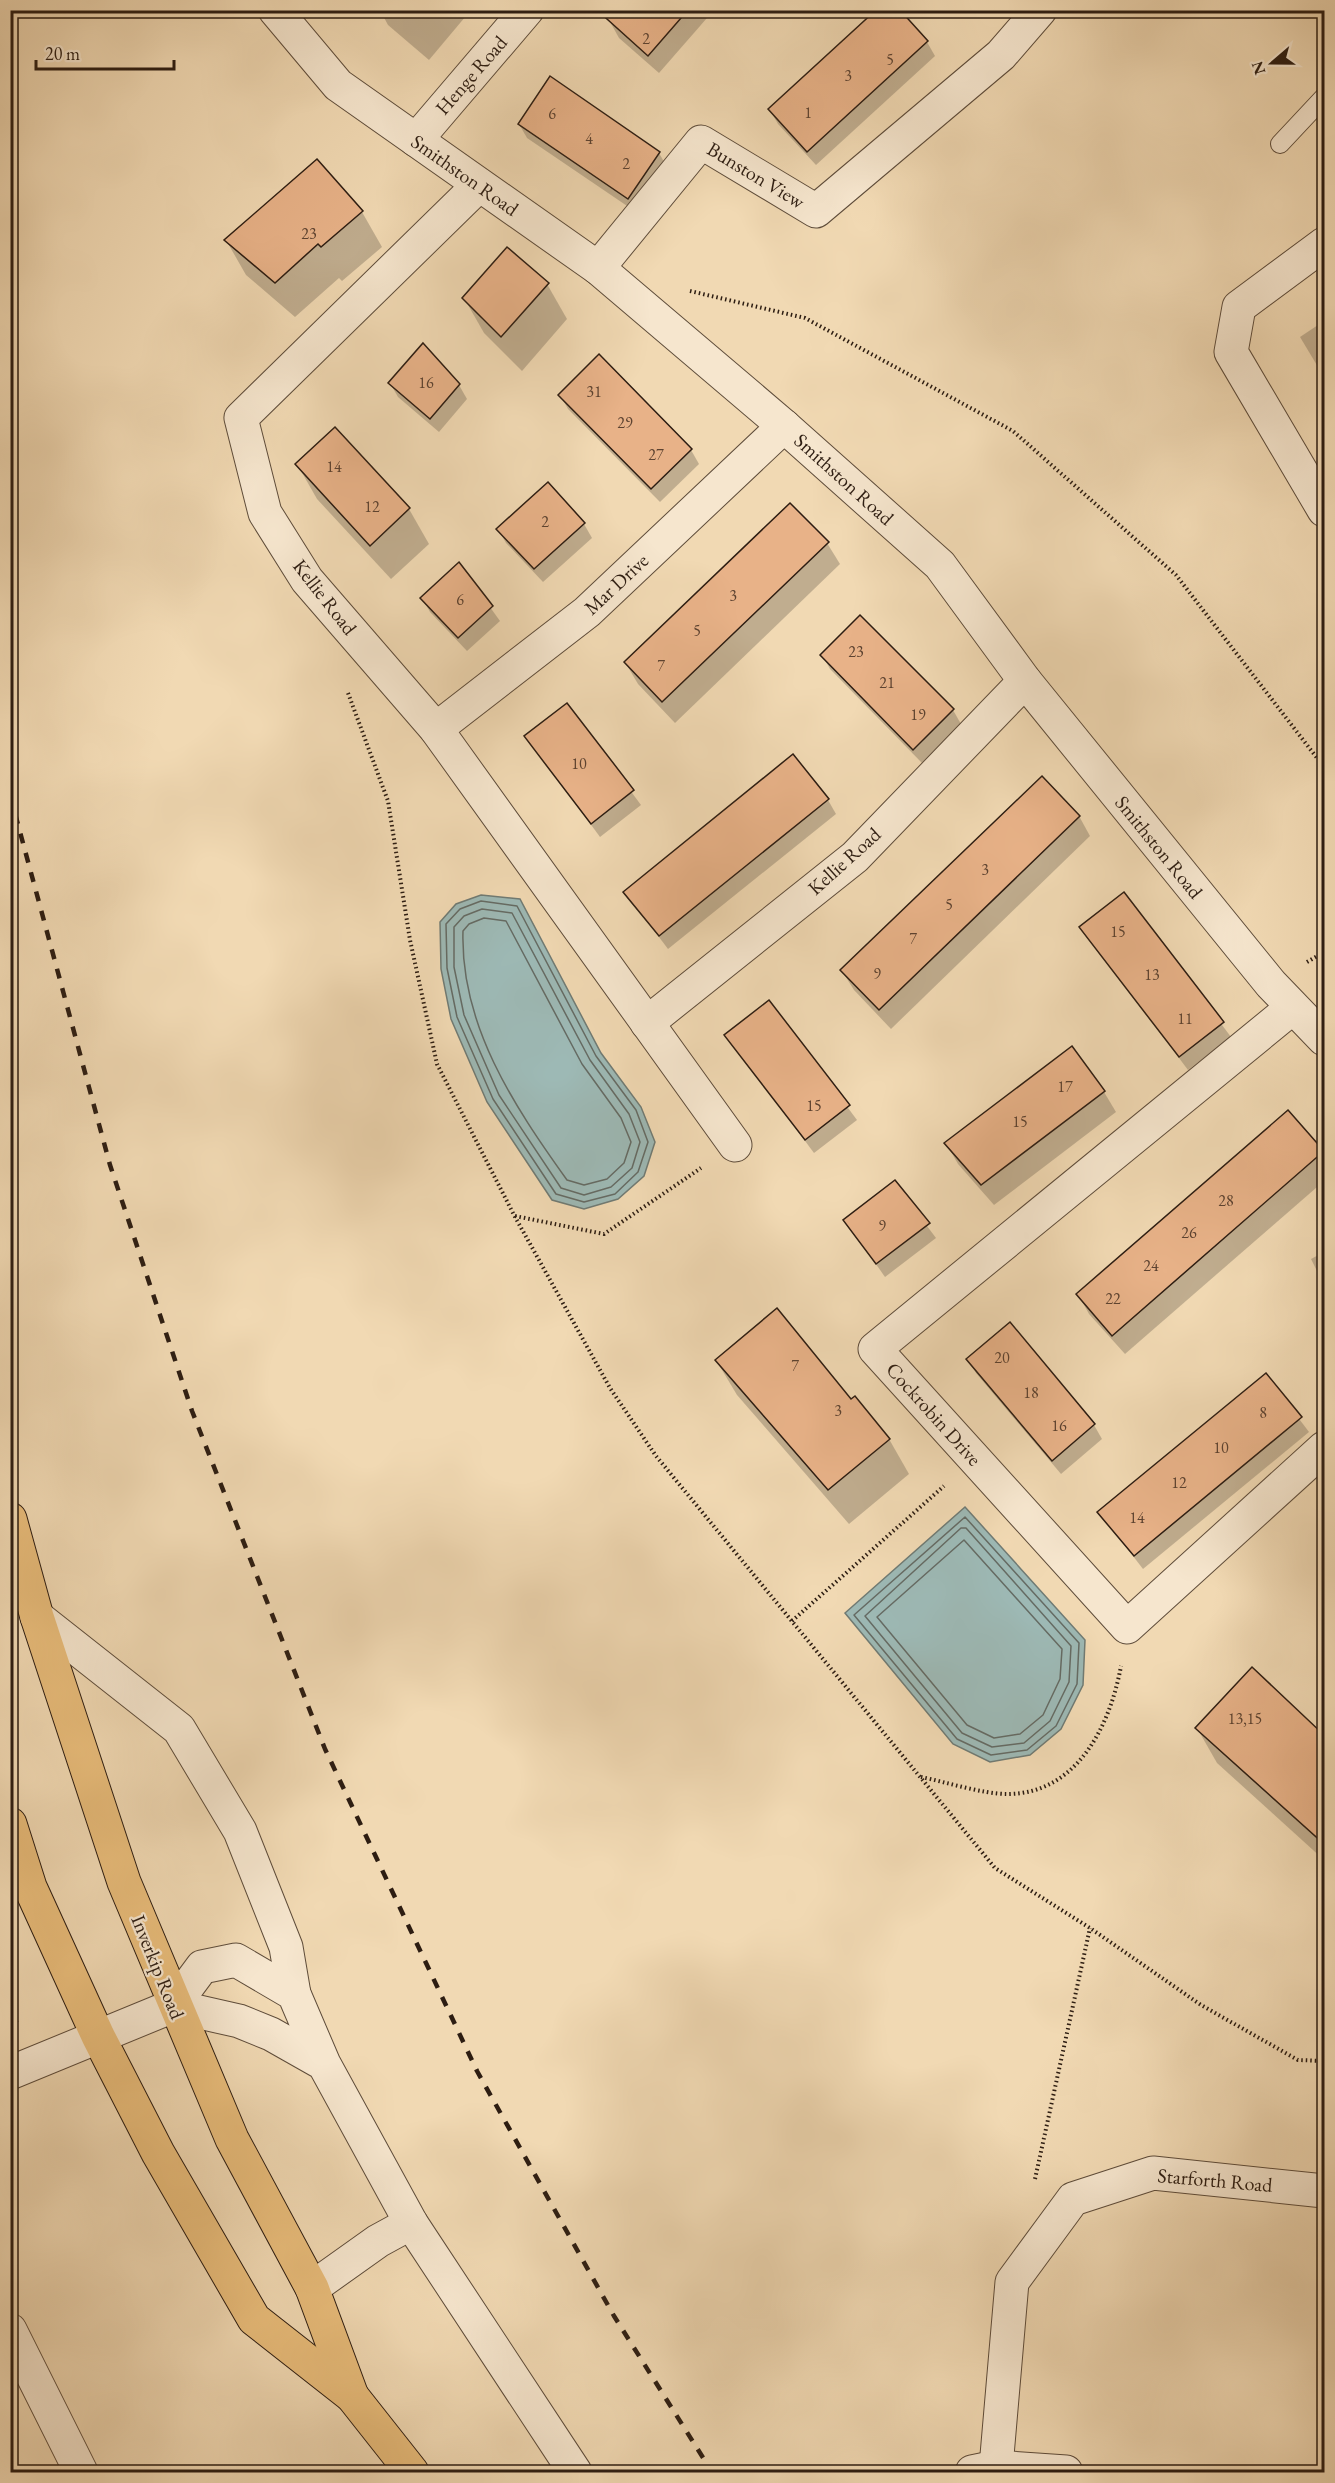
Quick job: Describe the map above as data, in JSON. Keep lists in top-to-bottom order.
{
  "streets": {
    "highway": ["Inverkip Road"],
    "street": [
      "Henge Road",
      "Smithston Road",
      "Bunston View",
      "Mar Drive",
      "Kellie Road",
      "Cockrobin Drive",
      "Starforth Road"
    ]
  },
  "crossings": [
    ["Henge Road", "Smithston Road"],
    ["Smithston Road", "Bunston View"],
    ["Smithston Road", "Mar Drive"],
    ["Smithston Road", "Kellie Road"],
    ["Smithston Road", "Cockrobin Drive"],
    ["Mar Drive", "Kellie Road"]
  ],
  "house_numbers": [
    "2",
    "5",
    "3",
    "1",
    "6",
    "4",
    "2",
    "23",
    "16",
    "31",
    "29",
    "27",
    "14",
    "12",
    "2",
    "3",
    "6",
    "5",
    "23",
    "7",
    "21",
    "19",
    "10",
    "3",
    "5",
    "15",
    "7",
    "9",
    "13",
    "11",
    "17",
    "15",
    "15",
    "28",
    "9",
    "26",
    "24",
    "22",
    "20",
    "7",
    "18",
    "3",
    "8",
    "16",
    "10",
    "12",
    "14",
    "13,15"
  ],
  "scale_bar": "20 m",
  "north": "left"
}
